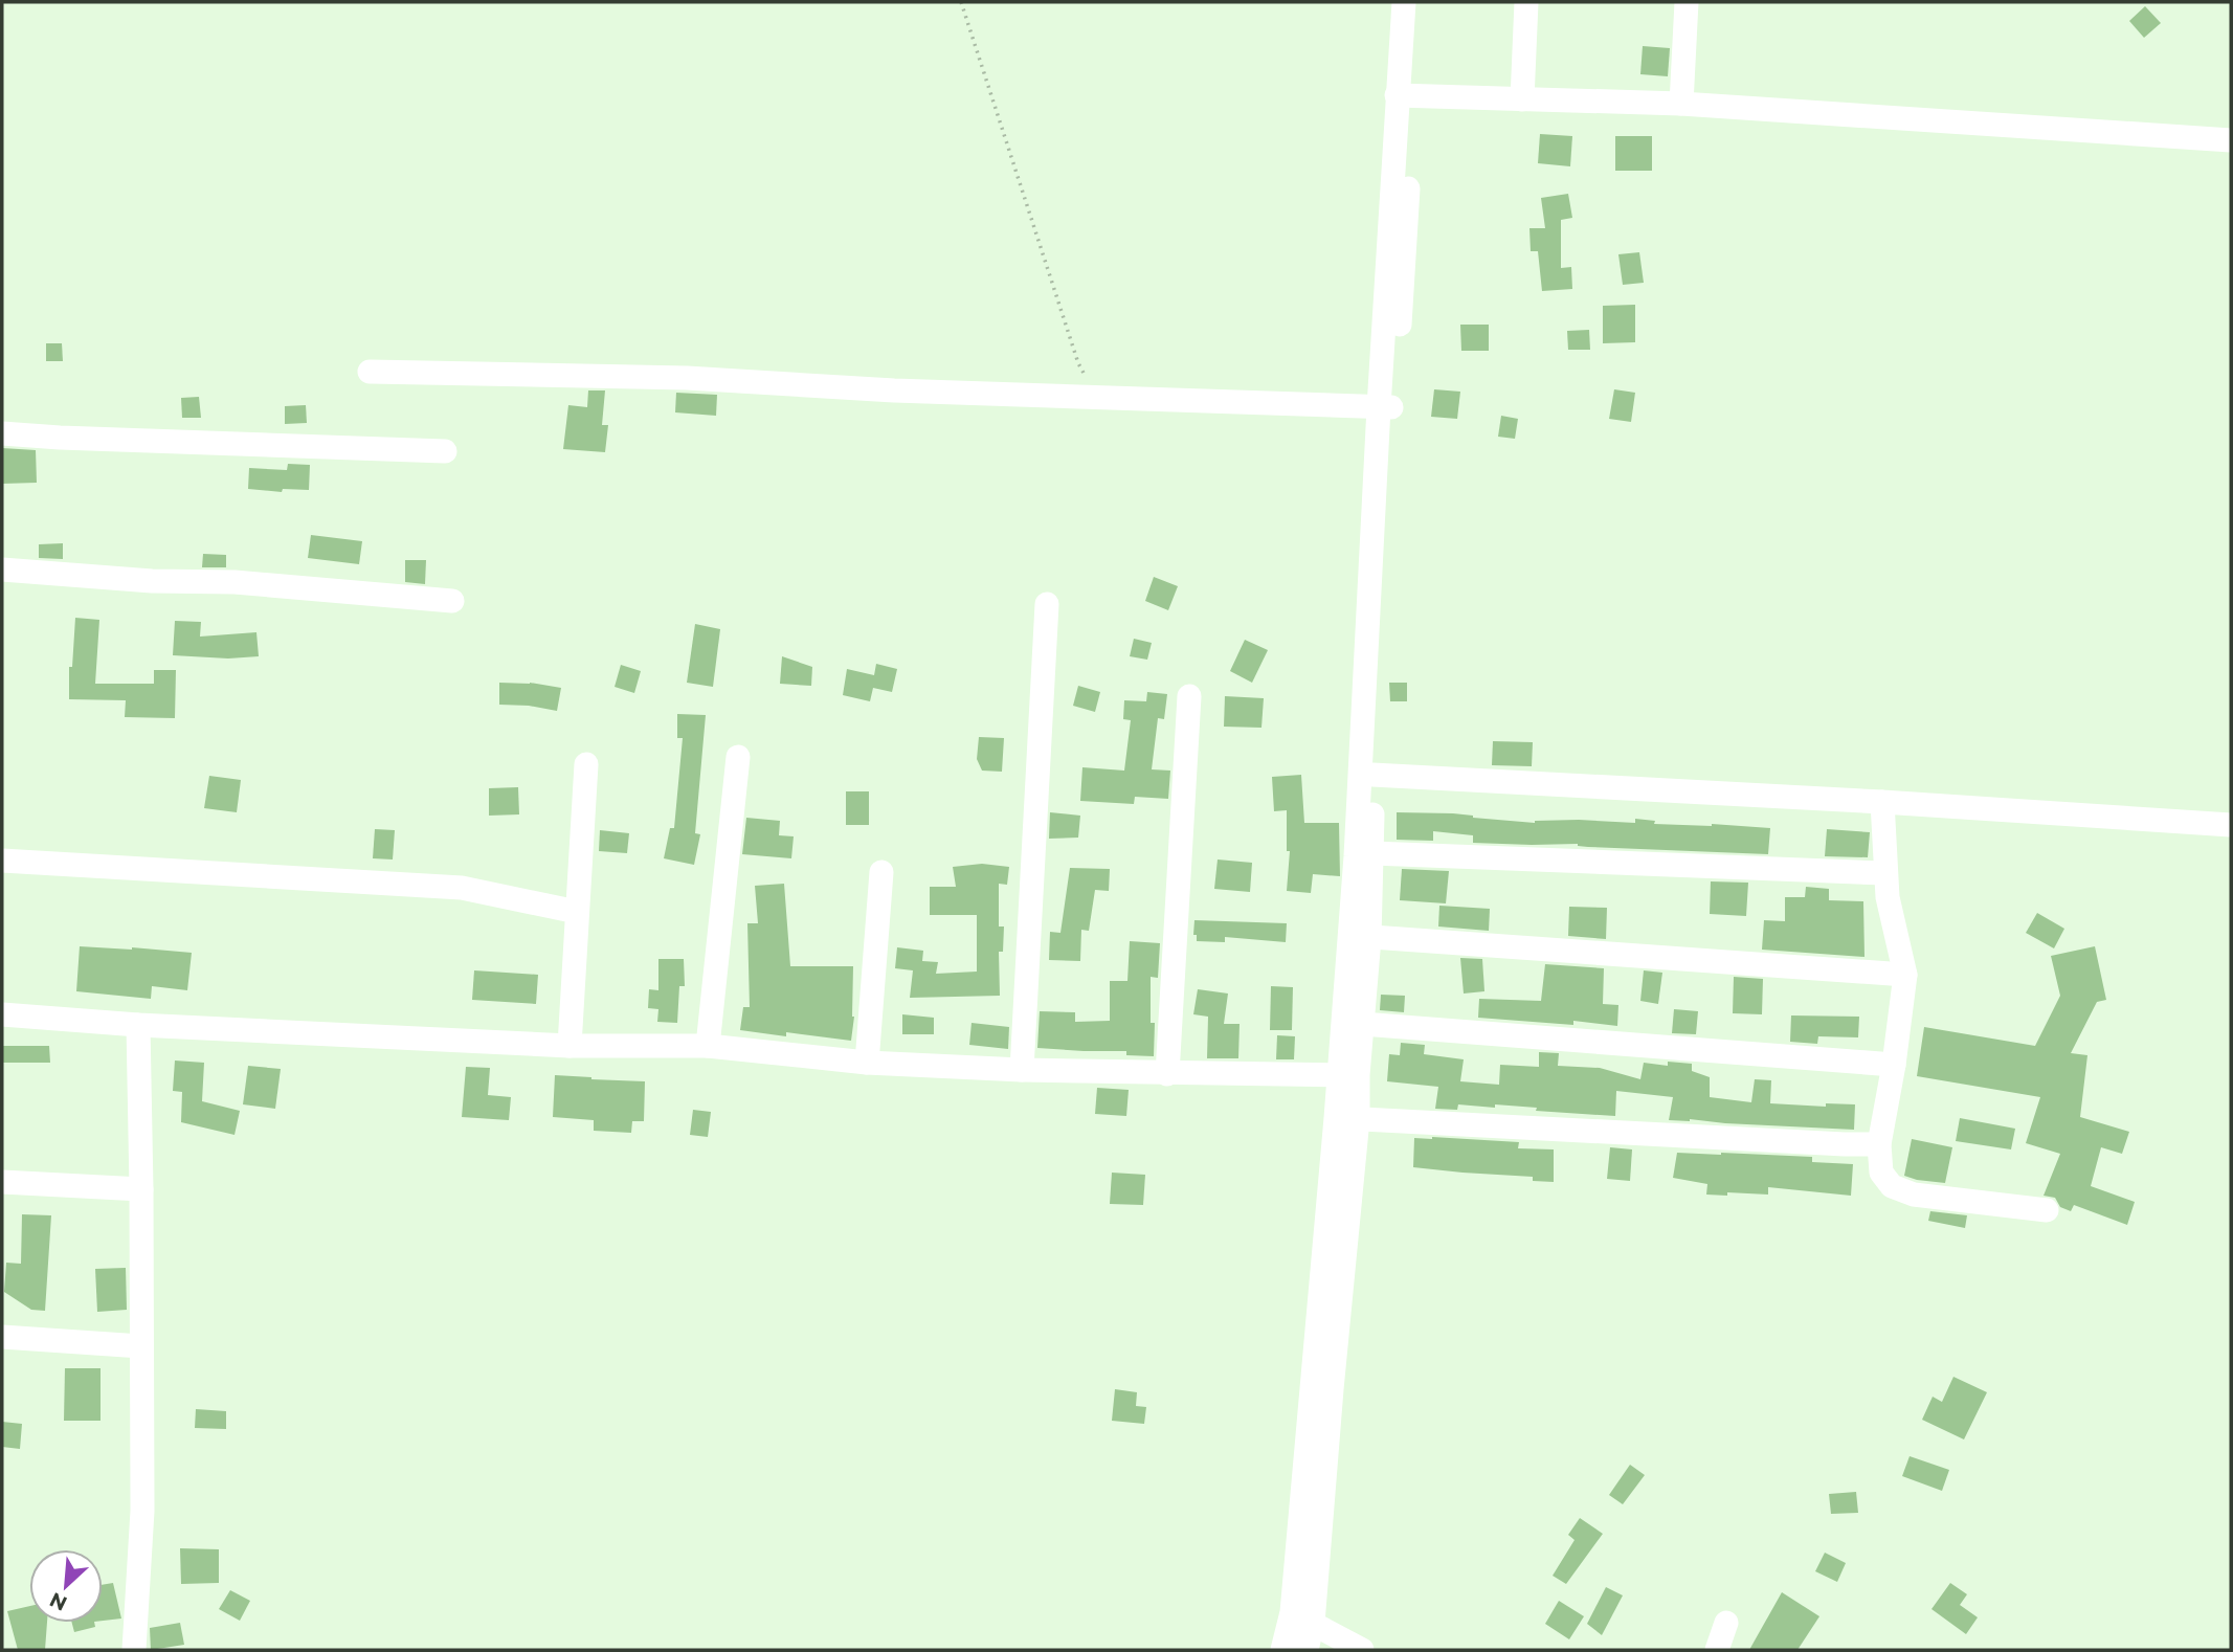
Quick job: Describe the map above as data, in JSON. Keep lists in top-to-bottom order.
{
  "north": "bottom left"
}
